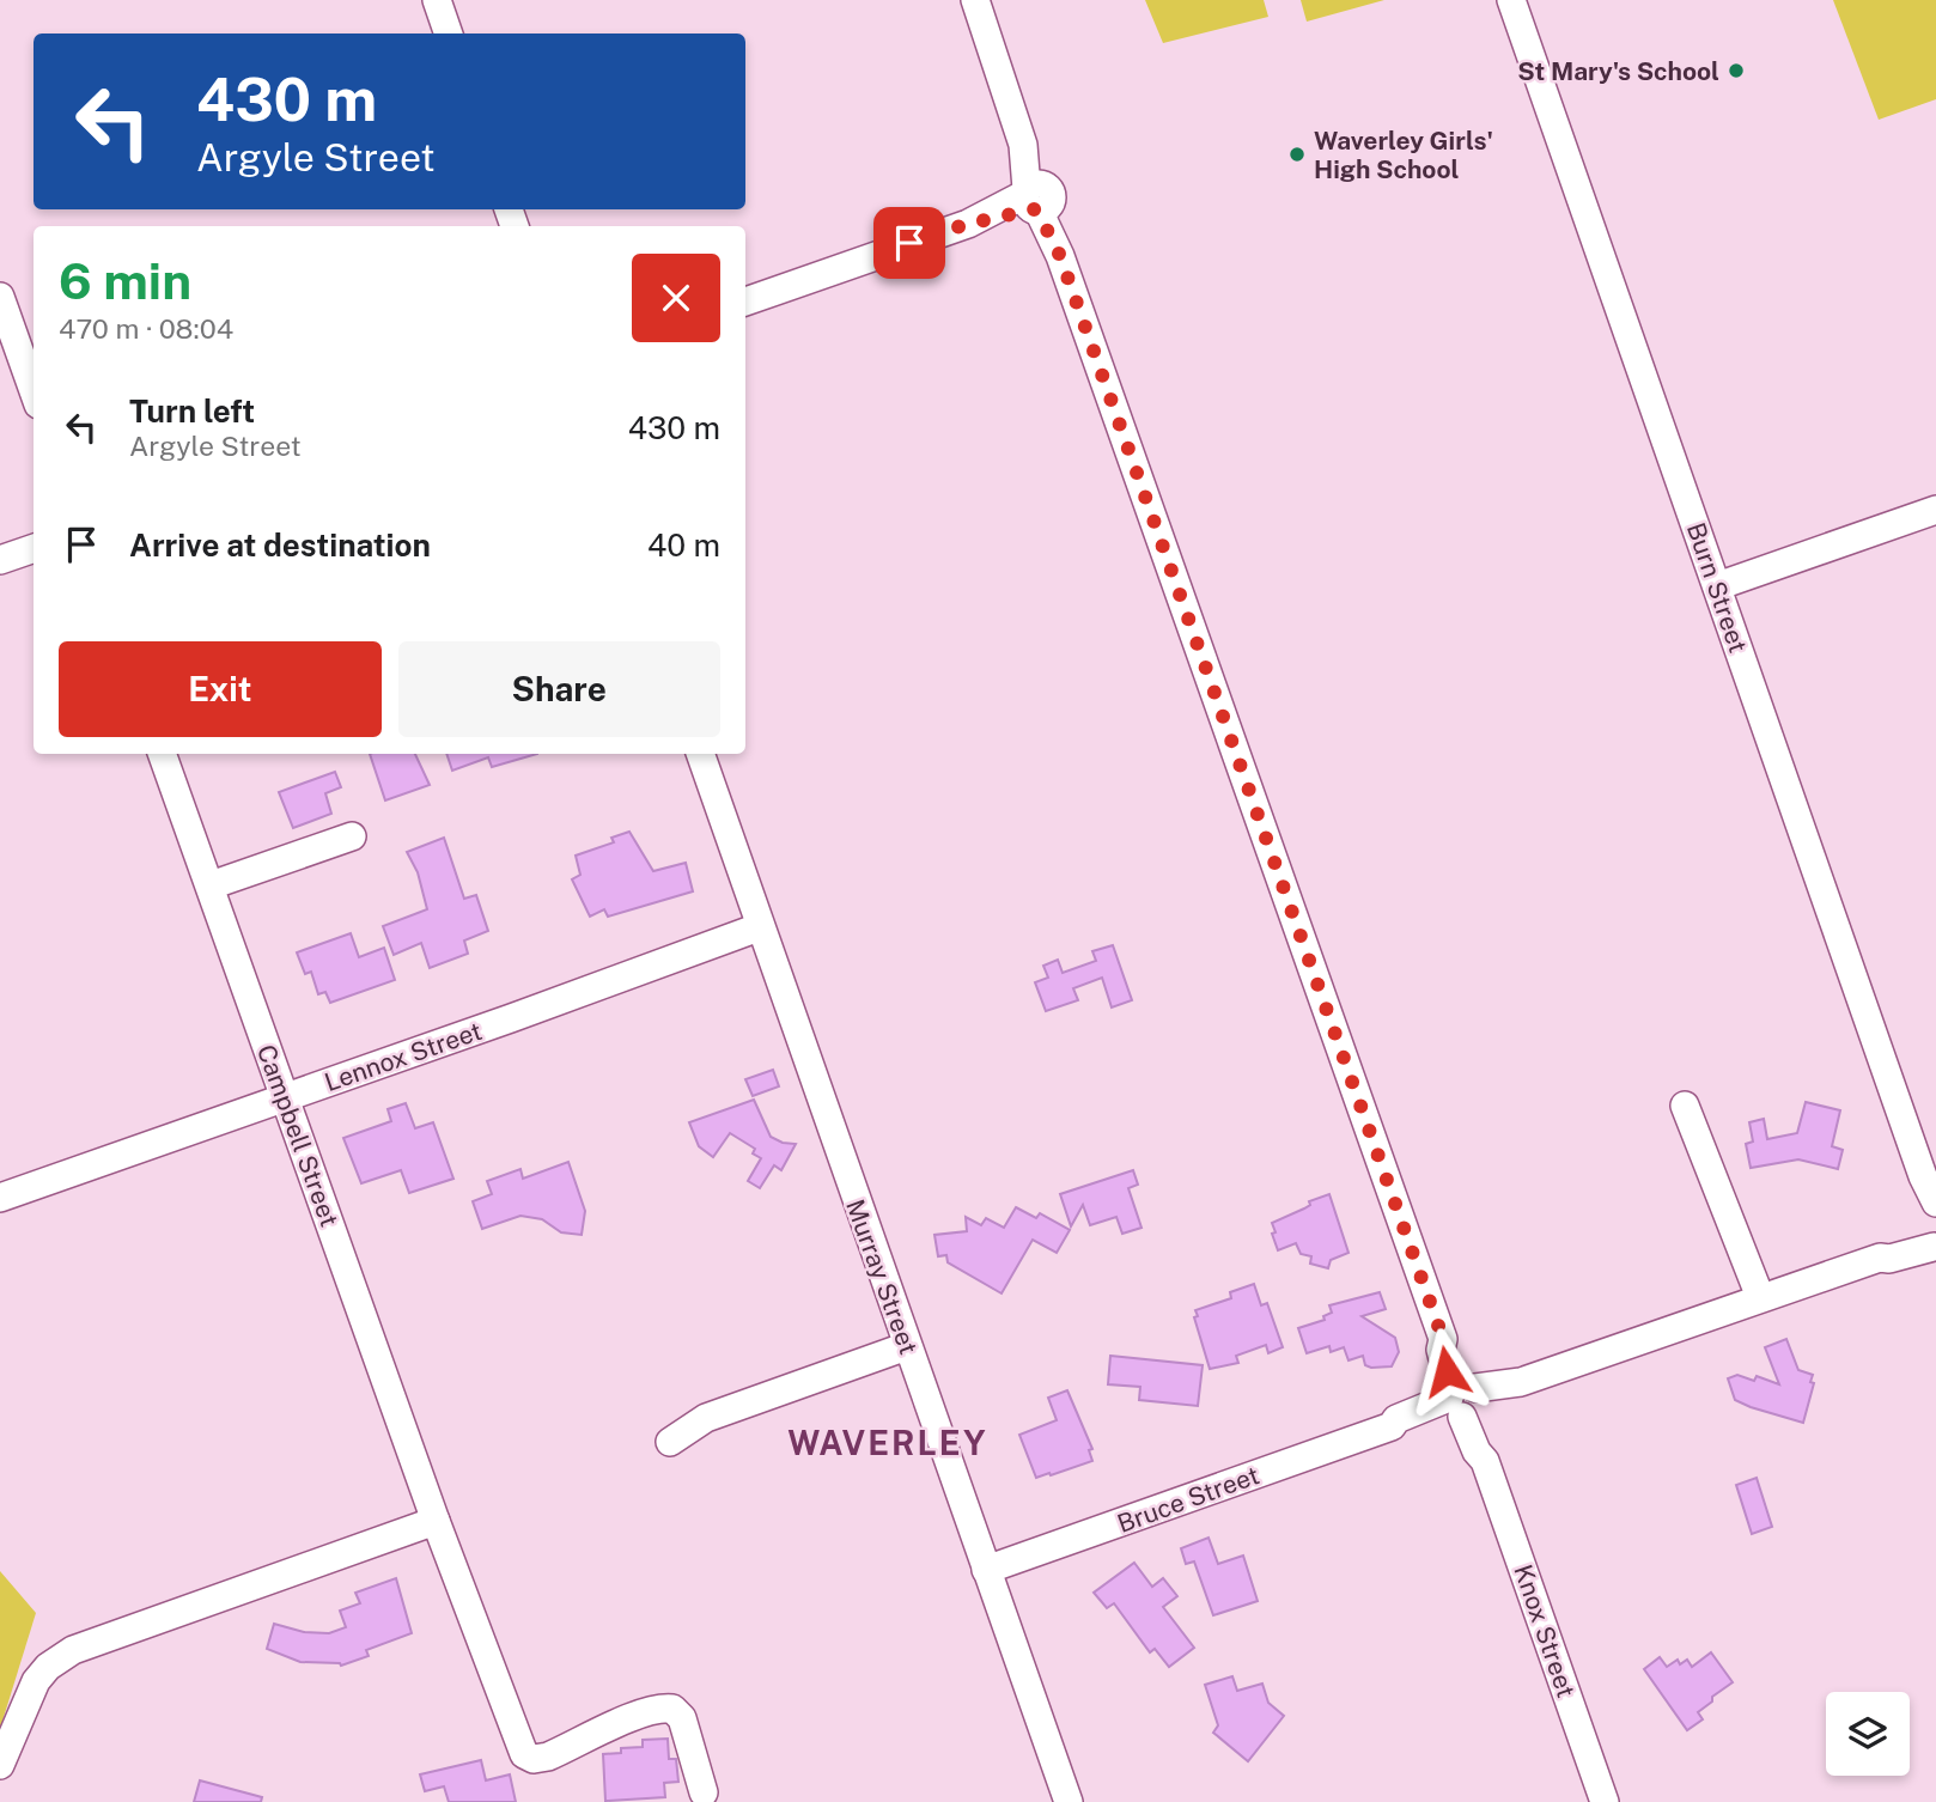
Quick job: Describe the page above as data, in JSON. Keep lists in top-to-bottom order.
{
  "streets": {
    "street": [
      "Burn Street",
      "Lennox Street",
      "Campbell Street",
      "Murray Street",
      "Bruce Street",
      "Knox Street"
    ]
  },
  "crossings": [
    ["Burn Street", "Bruce Street"],
    ["Lennox Street", "Campbell Street"],
    ["Lennox Street", "Murray Street"],
    ["Murray Street", "Bruce Street"],
    ["Bruce Street", "Knox Street"]
  ],
  "districts": ["WAVERLEY"],
  "places": ["St Mary's School", "Waverley Girls' High School"],
  "page": {
    "turn": ["430 m", "Argyle Street"],
    "heading": ["6 min", "470 m · 08:04"],
    "list": [
      {
        "name": "Turn left",
        "note": "Argyle Street",
        "value": "430 m"
      },
      {
        "name": "Arrive at destination",
        "value": "40 m"
      }
    ],
    "buttons": ["Exit", "Share"]
  }
}
